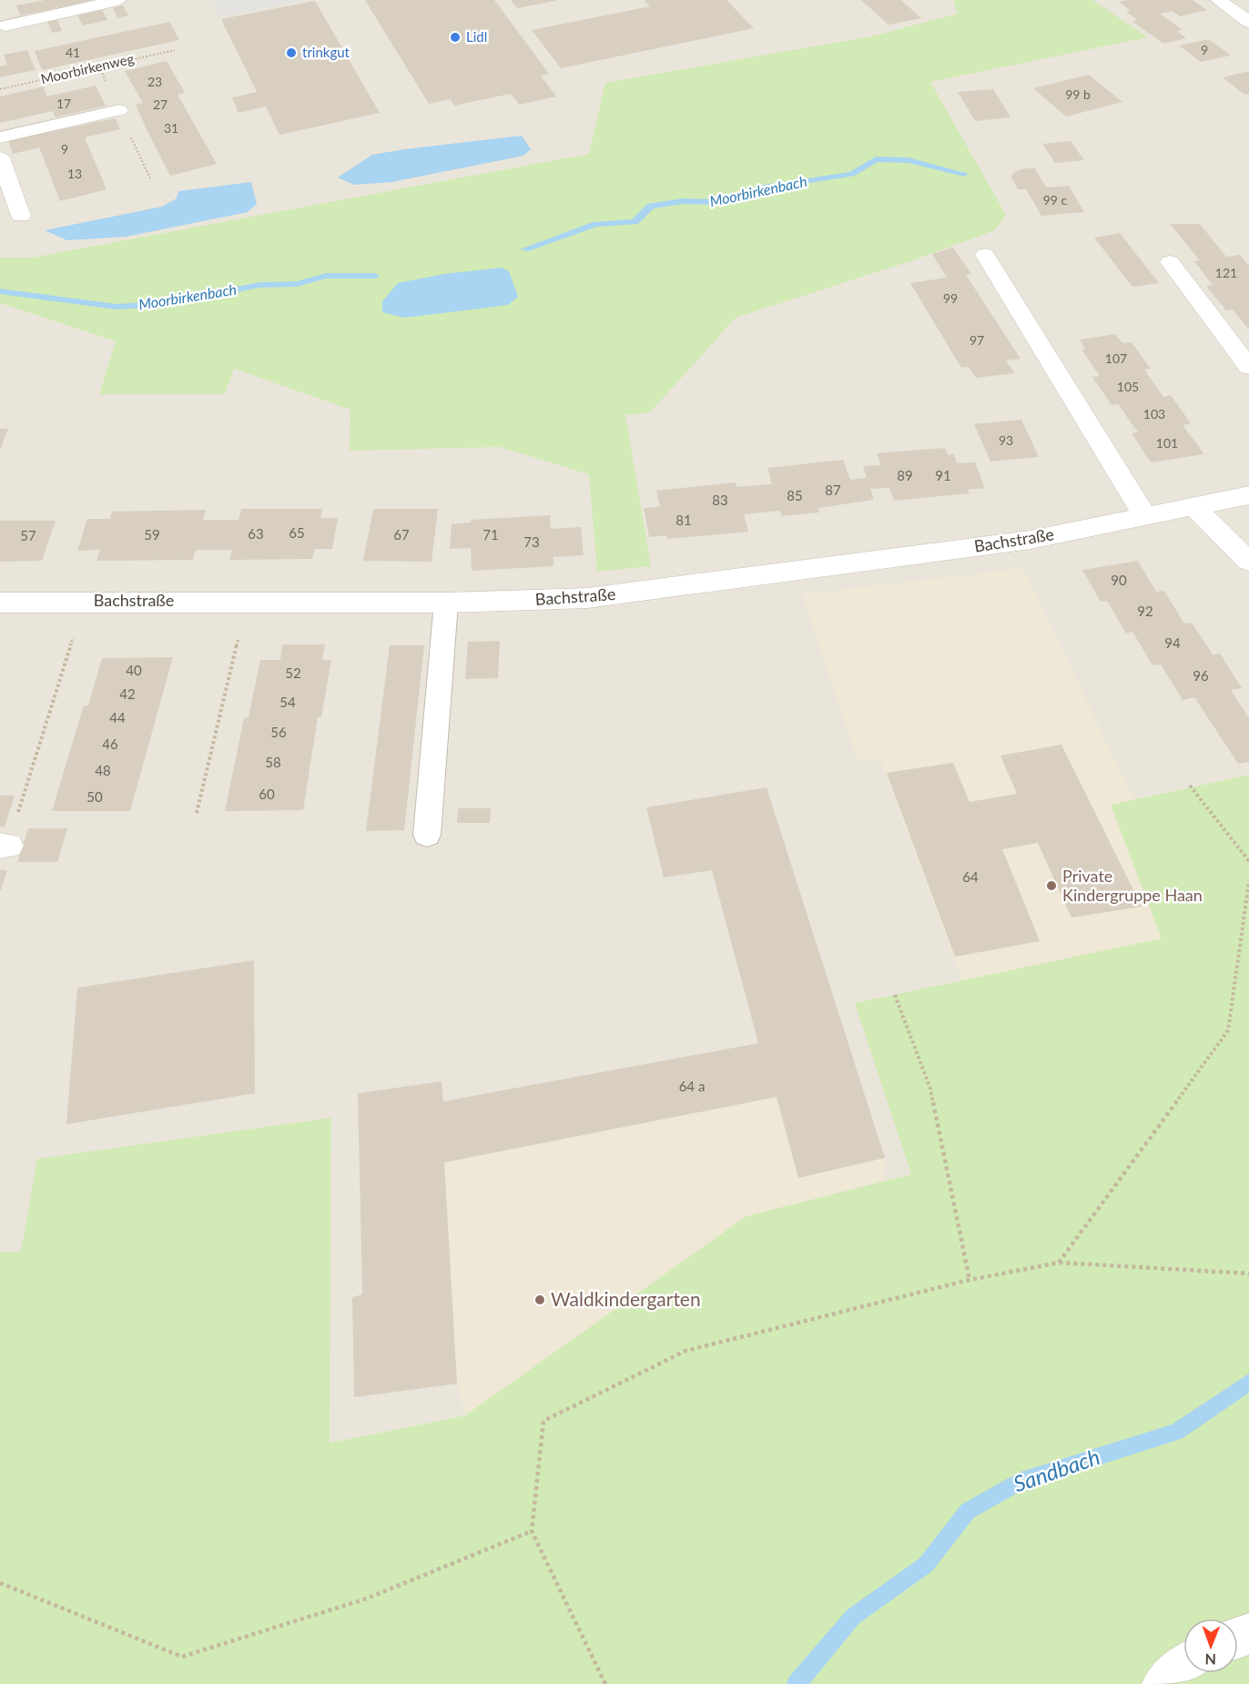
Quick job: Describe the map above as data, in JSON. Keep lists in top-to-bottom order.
{
  "streets": {
    "street": ["Bachstraße"],
    "path": ["Moorbirkenweg"]
  },
  "water": ["Moorbirkenbach", "Sandbach"],
  "places": [
    "Lidl",
    "trinkgut",
    "Private Kindergruppe Haan",
    "Waldkindergarten"
  ],
  "house_numbers": [
    "9",
    "41",
    "23",
    "99 b",
    "17",
    "27",
    "31",
    "9",
    "13",
    "99 c",
    "121",
    "99",
    "97",
    "107",
    "105",
    "103",
    "93",
    "101",
    "89",
    "91",
    "87",
    "85",
    "83",
    "81",
    "65",
    "63",
    "59",
    "67",
    "71",
    "57",
    "73",
    "90",
    "92",
    "94",
    "40",
    "52",
    "96",
    "42",
    "54",
    "44",
    "56",
    "46",
    "58",
    "48",
    "60",
    "50",
    "64",
    "64 a"
  ],
  "north": "bottom"
}
